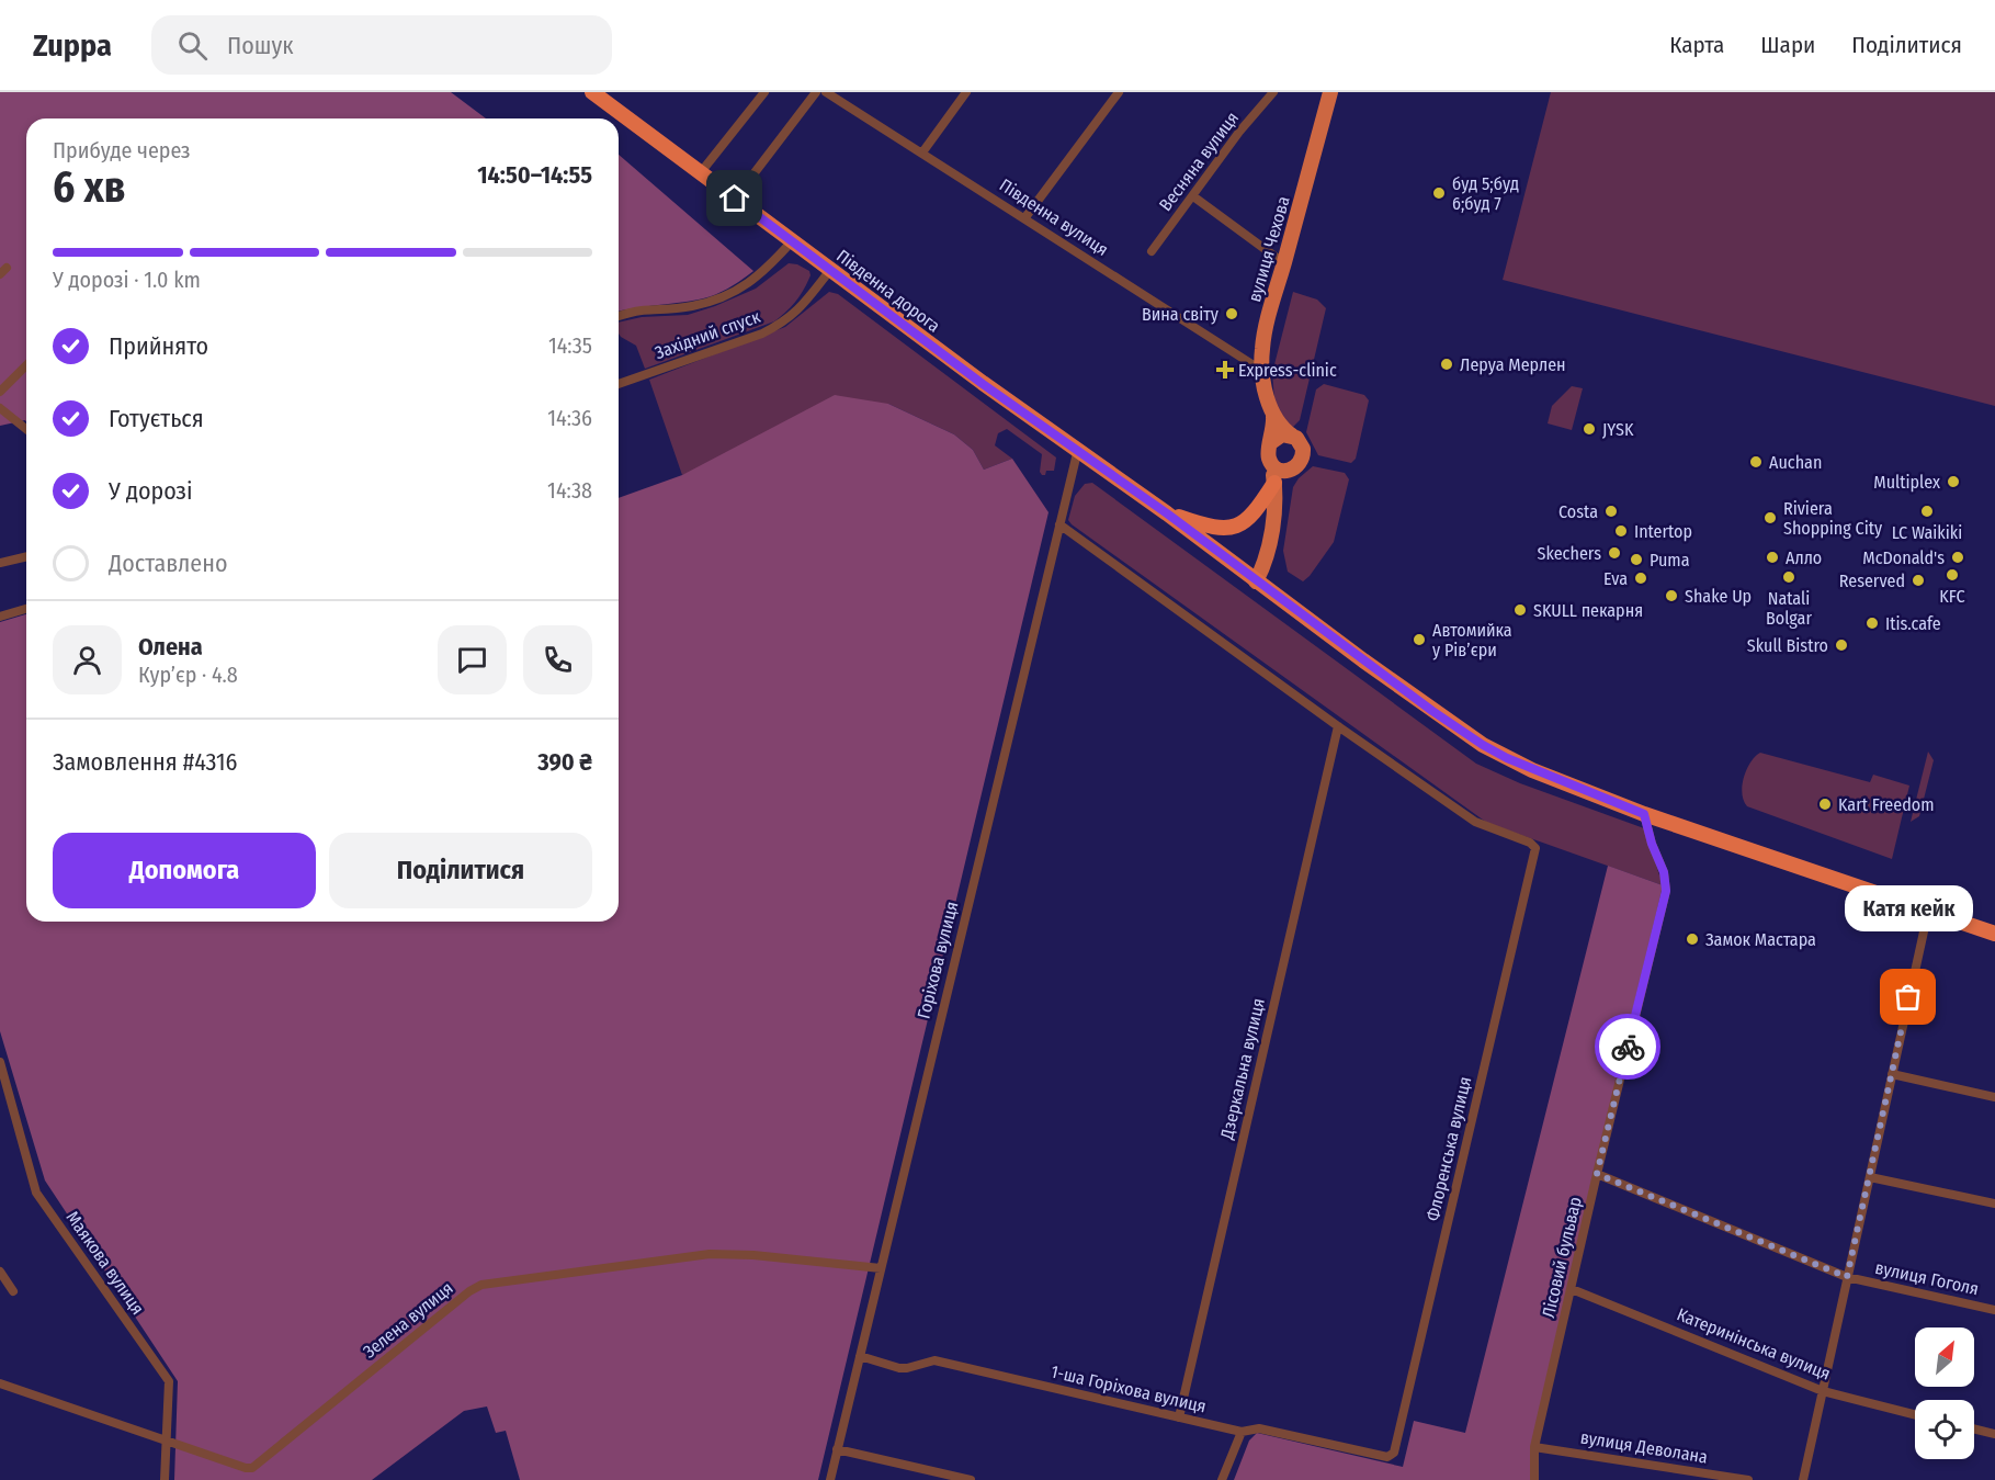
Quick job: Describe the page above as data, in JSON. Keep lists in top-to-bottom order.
{
  "streets": {
    "highway": ["Південна дорога"],
    "main road": ["вулиця Чехова"],
    "street": [
      "Весняна вулиця",
      "Південна вулиця",
      "Західний спуск",
      "Горіхова вулиця",
      "Дзеркальна вулиця",
      "Флоренська вулиця",
      "Лісовий бульвар",
      "Маякова вулиця",
      "вулиця Гоголя",
      "Зелена вулиця",
      "Катеринінська вулиця",
      "1-ша Горіхова вулиця",
      "вулиця Деволана"
    ]
  },
  "crossings": [
    ["Південна вулиця", "вулиця Чехова"],
    ["Південна дорога", "Західний спуск"],
    ["Південна дорога", "Горіхова вулиця"],
    ["Південна дорога", "Лісовий бульвар"],
    ["Горіхова вулиця", "Зелена вулиця"],
    ["Горіхова вулиця", "1-ша Горіхова вулиця"],
    ["Дзеркальна вулиця", "Флоренська вулиця"],
    ["Дзеркальна вулиця", "1-ша Горіхова вулиця"],
    ["Флоренська вулиця", "1-ша Горіхова вулиця"],
    ["Лісовий бульвар", "вулиця Гоголя"],
    ["Лісовий бульвар", "Катеринінська вулиця"],
    ["Лісовий бульвар", "вулиця Деволана"],
    ["Маякова вулиця", "Зелена вулиця"]
  ],
  "places": {
    "other": [
      "буд 5;буд 6;буд 7",
      "Вина світу",
      "Леруа Мерлен",
      "JYSK",
      "Auchan",
      "Multiplex",
      "Costa",
      "LC Waikiki",
      "Riviera Shopping City",
      "Intertop",
      "Skechers",
      "Алло",
      "McDonald's",
      "Puma",
      "KFC",
      "Natali Bolgar",
      "Eva",
      "Reserved",
      "Shake Up",
      "SKULL пекарня",
      "Itis.cafe",
      "Автомийка у Рівʼєри",
      "Skull Bistro",
      "Kart Freedom",
      "Замок Мастара",
      "Катя кейк"
    ],
    "health": ["Express-clinic"]
  },
  "north": "top right",
  "page": {
    "header": "Zuppa",
    "search": "Пошук",
    "nav": ["Карта", "Шари", "Поділитися"],
    "heading": ["6 хв", "Прибуде через", "14:50–14:55"],
    "panel": [
      "Олена",
      "Кур’єр · 4.8",
      "Замовлення #4316",
      "390 ₴"
    ],
    "bar": "У дорозі · 1.0 km",
    "list": [
      ["Прийнято", "14:35"],
      ["Готується", "14:36"],
      ["У дорозі", "14:38"],
      "Доставлено"
    ],
    "buttons": ["Допомога", "Поділитися"],
    "bubble": "Катя кейк"
  }
}
